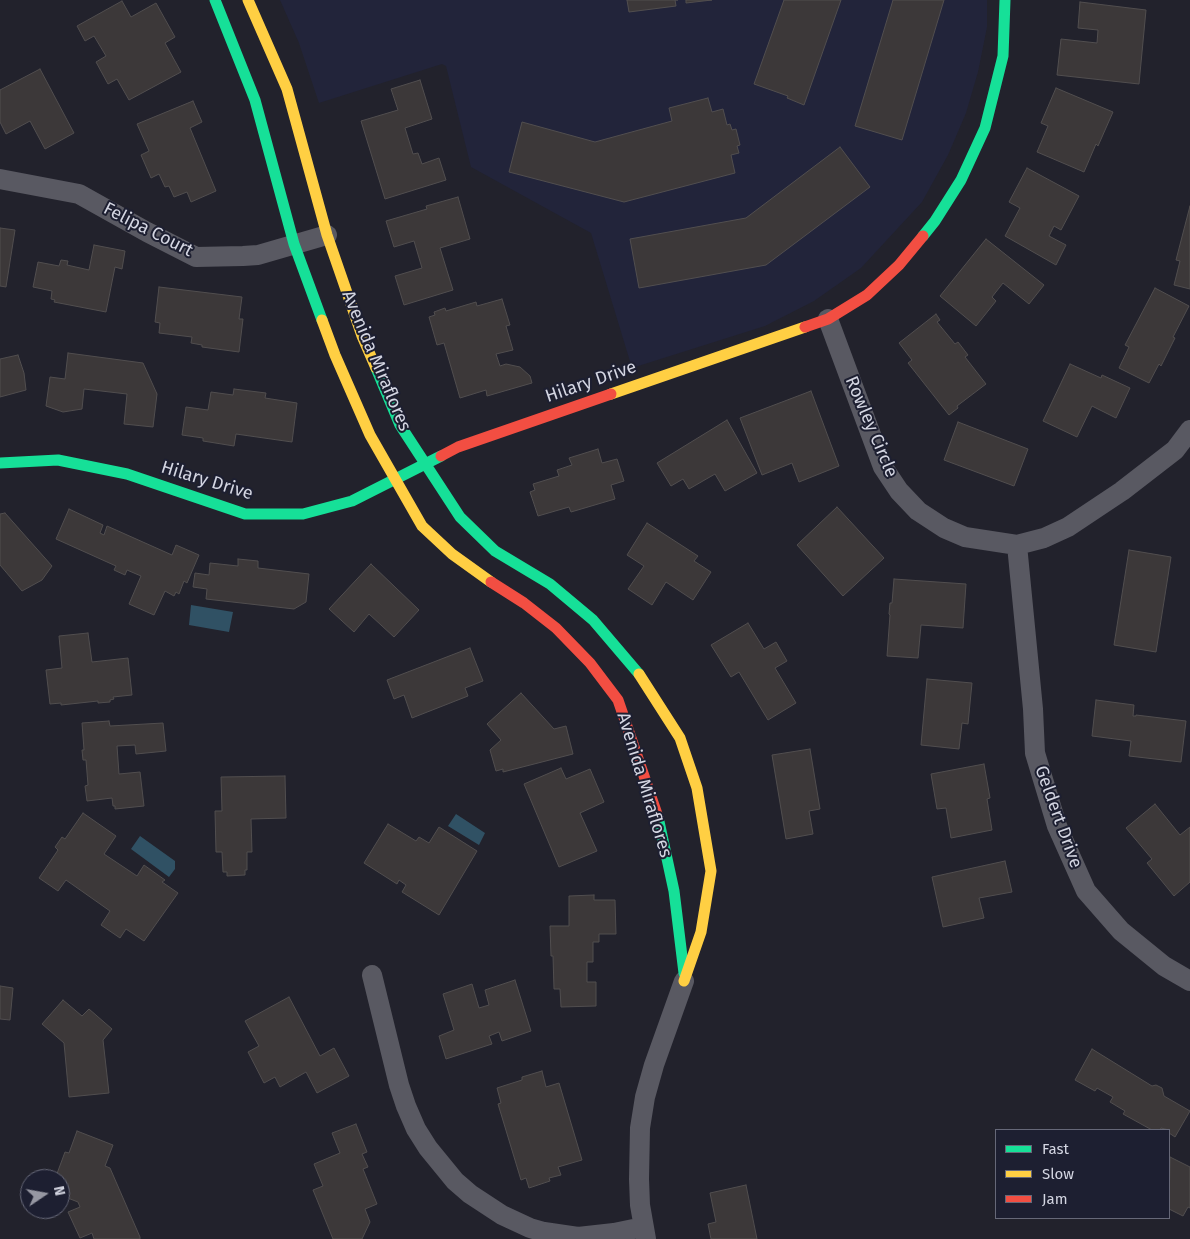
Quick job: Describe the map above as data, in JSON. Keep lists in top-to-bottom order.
{
  "streets": {
    "street": [
      "Felipa Court",
      "Avenida Miraflores",
      "Hilary Drive",
      "Rowley Circle",
      "Geldert Drive"
    ]
  },
  "crossings": [
    ["Felipa Court", "Avenida Miraflores"],
    ["Avenida Miraflores", "Hilary Drive"],
    ["Hilary Drive", "Rowley Circle"],
    ["Rowley Circle", "Geldert Drive"]
  ],
  "legend": ["Fast", "Slow", "Jam"],
  "north": "right"
}
